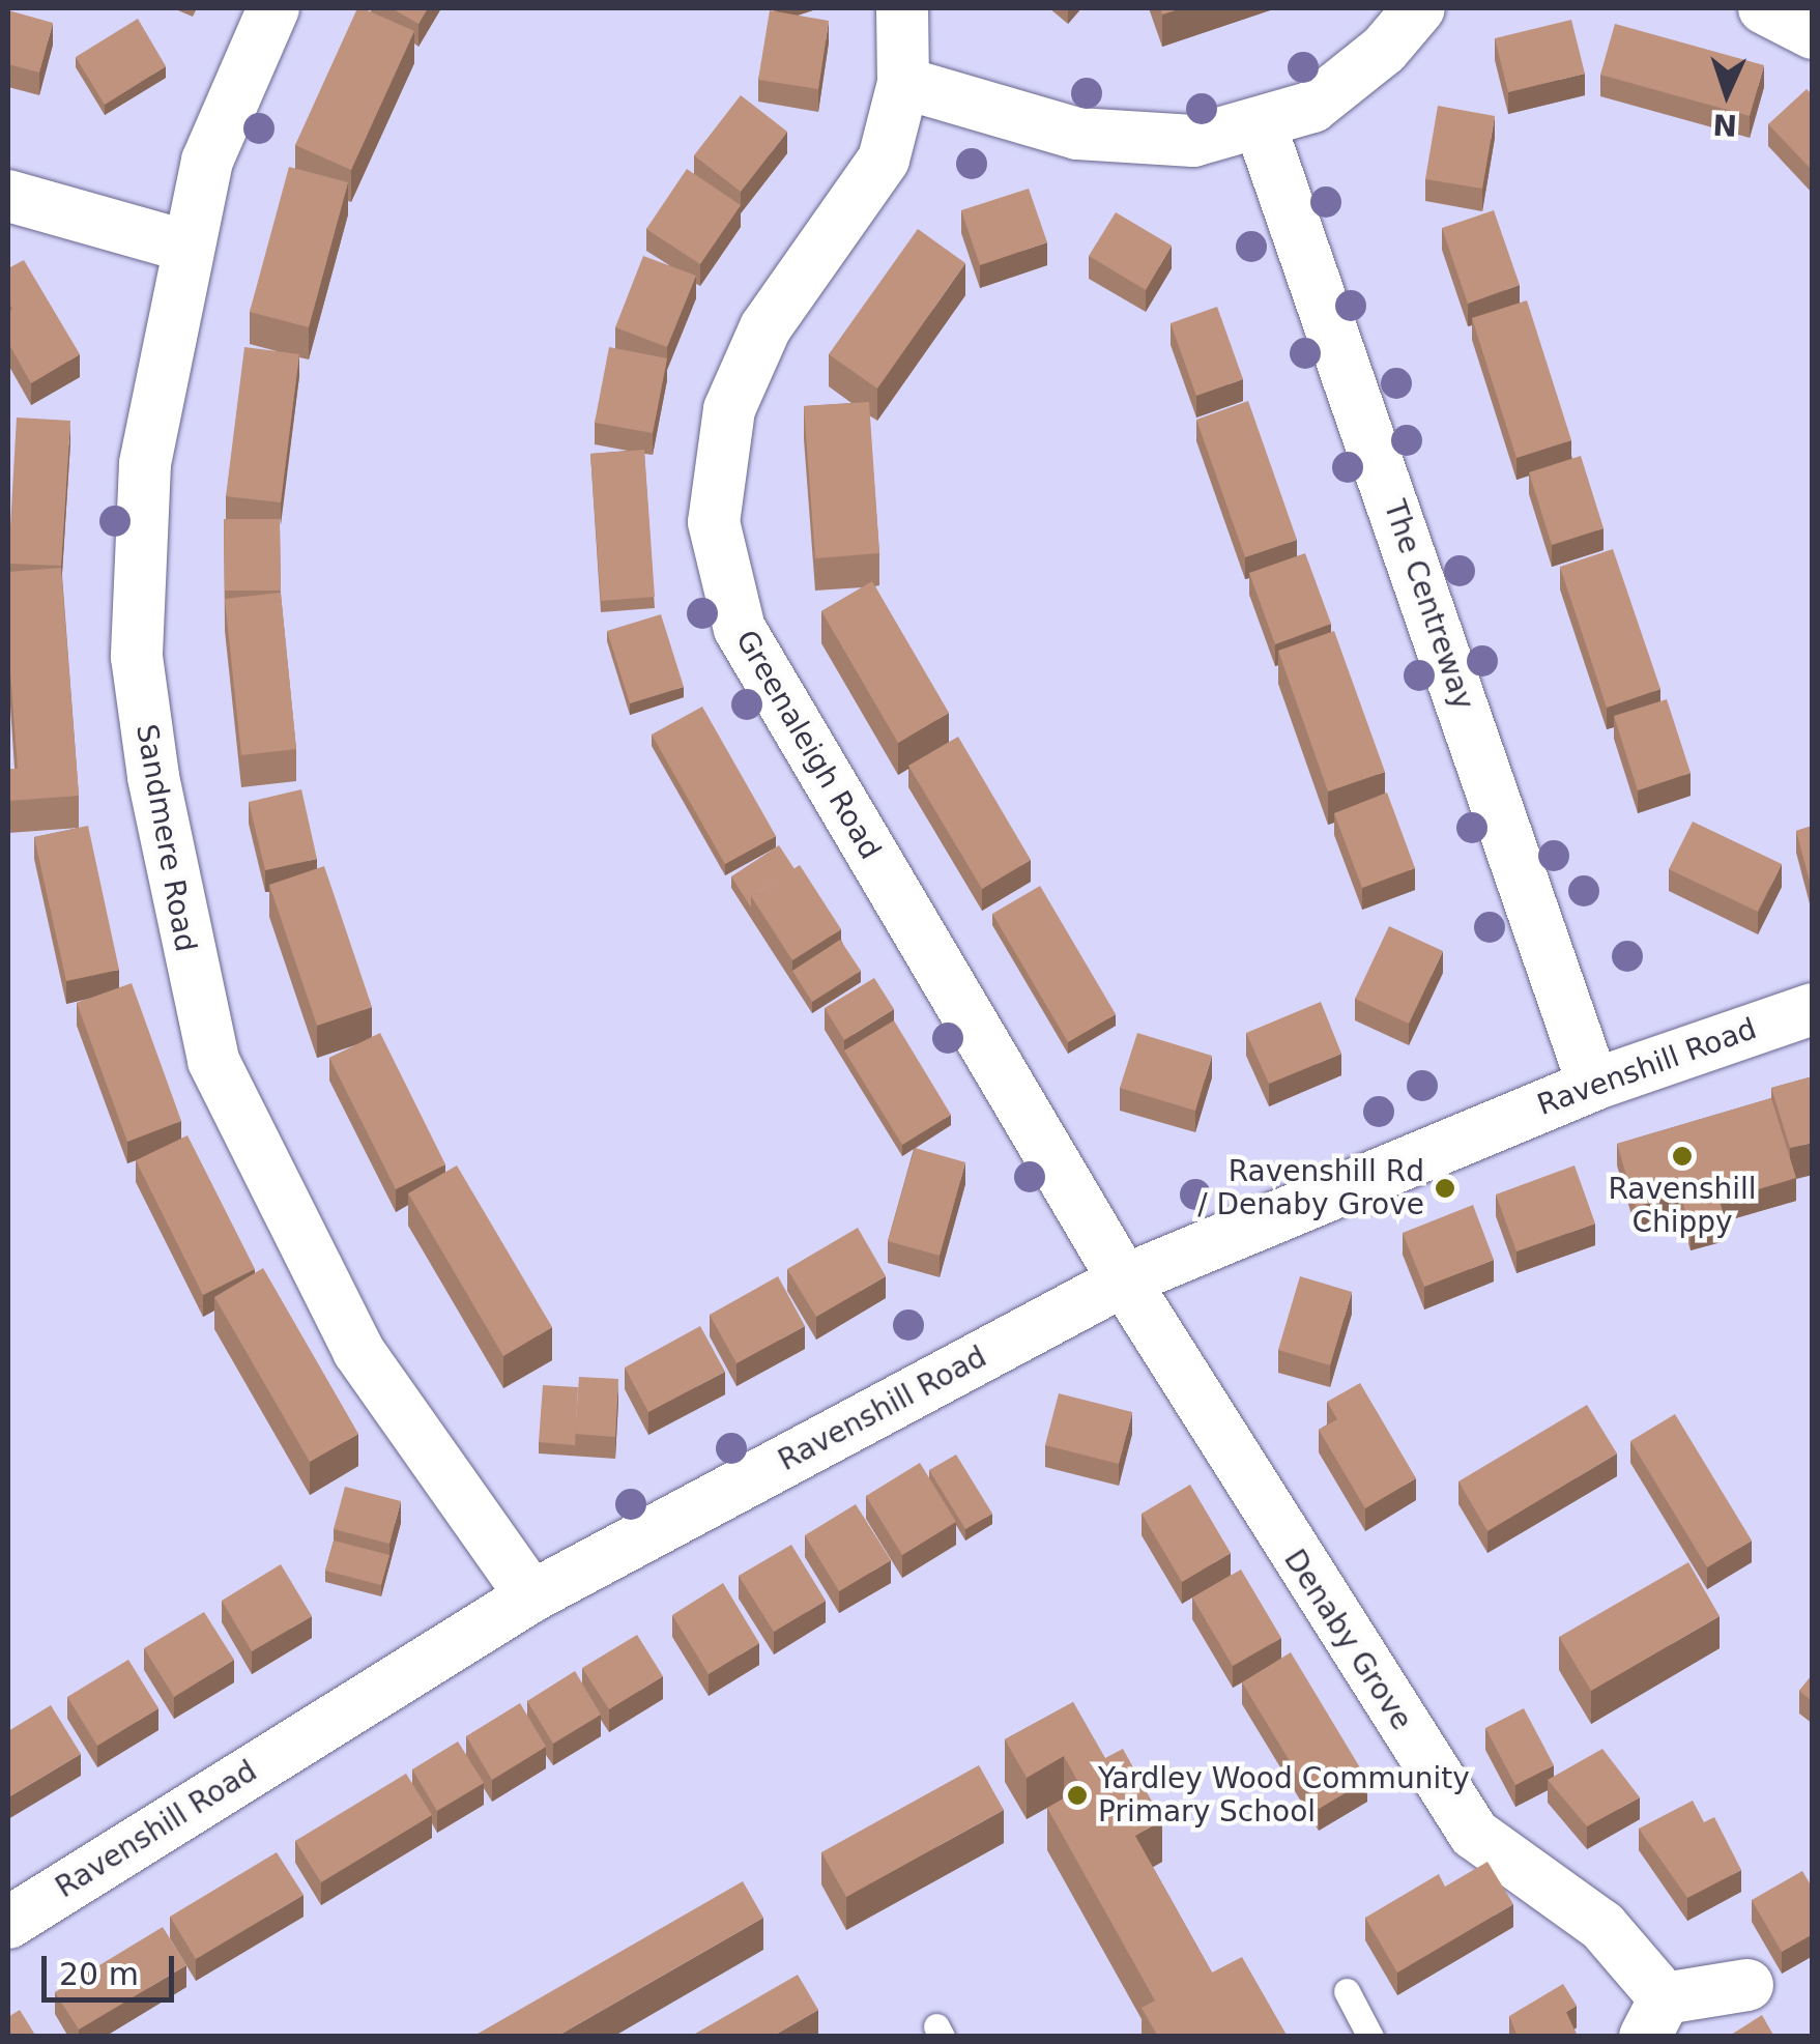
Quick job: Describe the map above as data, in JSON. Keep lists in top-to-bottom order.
{
  "streets": {
    "street": [
      "The Centreway",
      "Greenaleigh Road",
      "Sandmere Road",
      "Ravenshill Road",
      "Denaby Grove"
    ]
  },
  "crossings": [
    ["The Centreway", "Ravenshill Road"],
    ["Greenaleigh Road", "Ravenshill Road"],
    ["Greenaleigh Road", "Denaby Grove"],
    ["Sandmere Road", "Ravenshill Road"],
    ["Ravenshill Road", "Denaby Grove"]
  ],
  "places": ["Ravenshill Chippy", "Ravenshill Rd / Denaby Grove", "Yardley Wood Community Primary School"],
  "scale_bar": "20 m",
  "north": "bottom"
}
